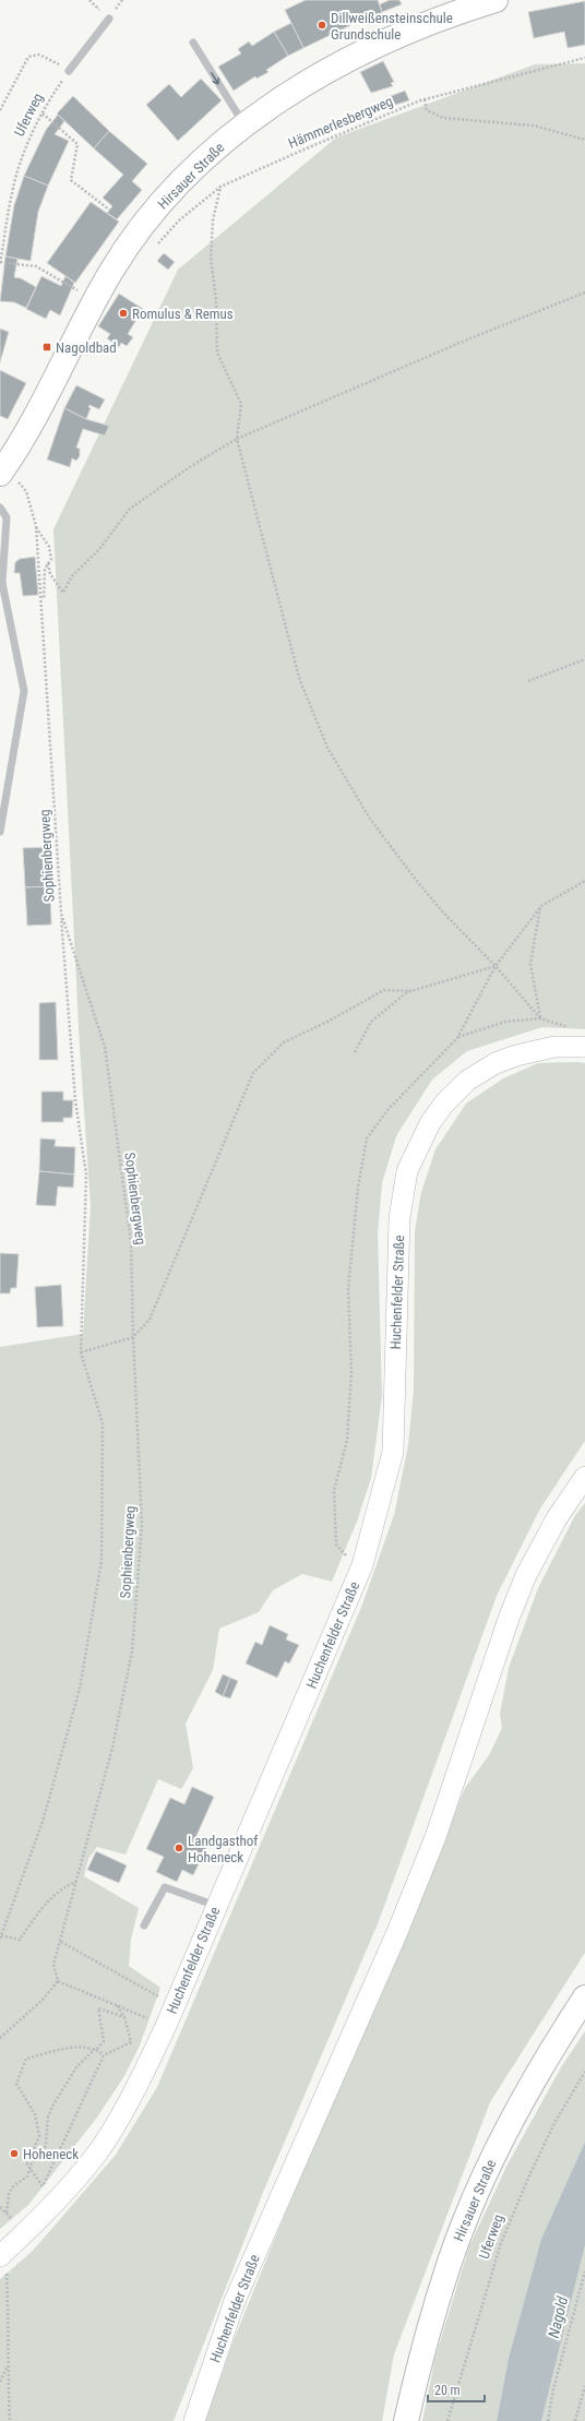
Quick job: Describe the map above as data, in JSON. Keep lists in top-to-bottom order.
{
  "streets": {
    "main road": ["Hirsauer Straße", "Huchenfelder Straße"],
    "path": ["Uferweg", "Hämmerlesbergweg", "Sophienbergweg"]
  },
  "crossings": [
    ["Hirsauer Straße", "Sophienbergweg"]
  ],
  "water": ["Nagold"],
  "places": {
    "other": [
      "Dillweißensteinschule Grundschule",
      "Romulus & Remus",
      "Landgasthof Hoheneck",
      "Hoheneck"
    ],
    "transit": ["Nagoldbad"]
  },
  "scale_bar": "20 m"
}
